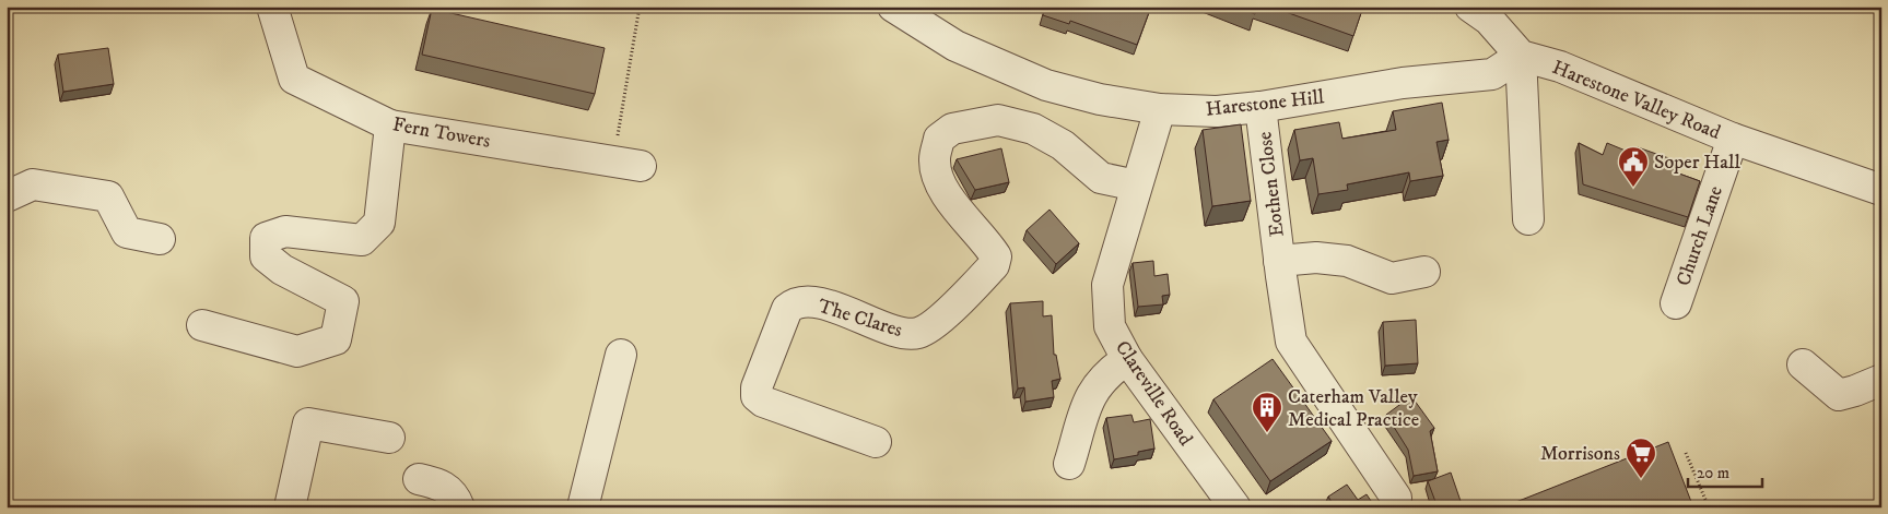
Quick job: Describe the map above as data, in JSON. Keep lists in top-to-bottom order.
{
  "streets": {
    "street": [
      "Harestone Valley Road",
      "Harestone Hill",
      "Fern Towers",
      "Eothen Close",
      "Church Lane",
      "The Clares",
      "Clareville Road"
    ]
  },
  "crossings": [
    ["Harestone Valley Road", "Harestone Hill"],
    ["Harestone Valley Road", "Church Lane"],
    ["Harestone Hill", "Eothen Close"],
    ["Harestone Hill", "Clareville Road"],
    ["The Clares", "Clareville Road"]
  ],
  "places": {
    "public building": ["Soper Hall"],
    "building": ["Caterham Valley Medical Practice"],
    "supermarket": ["Morrisons"]
  },
  "scale_bar": "20 m"
}
